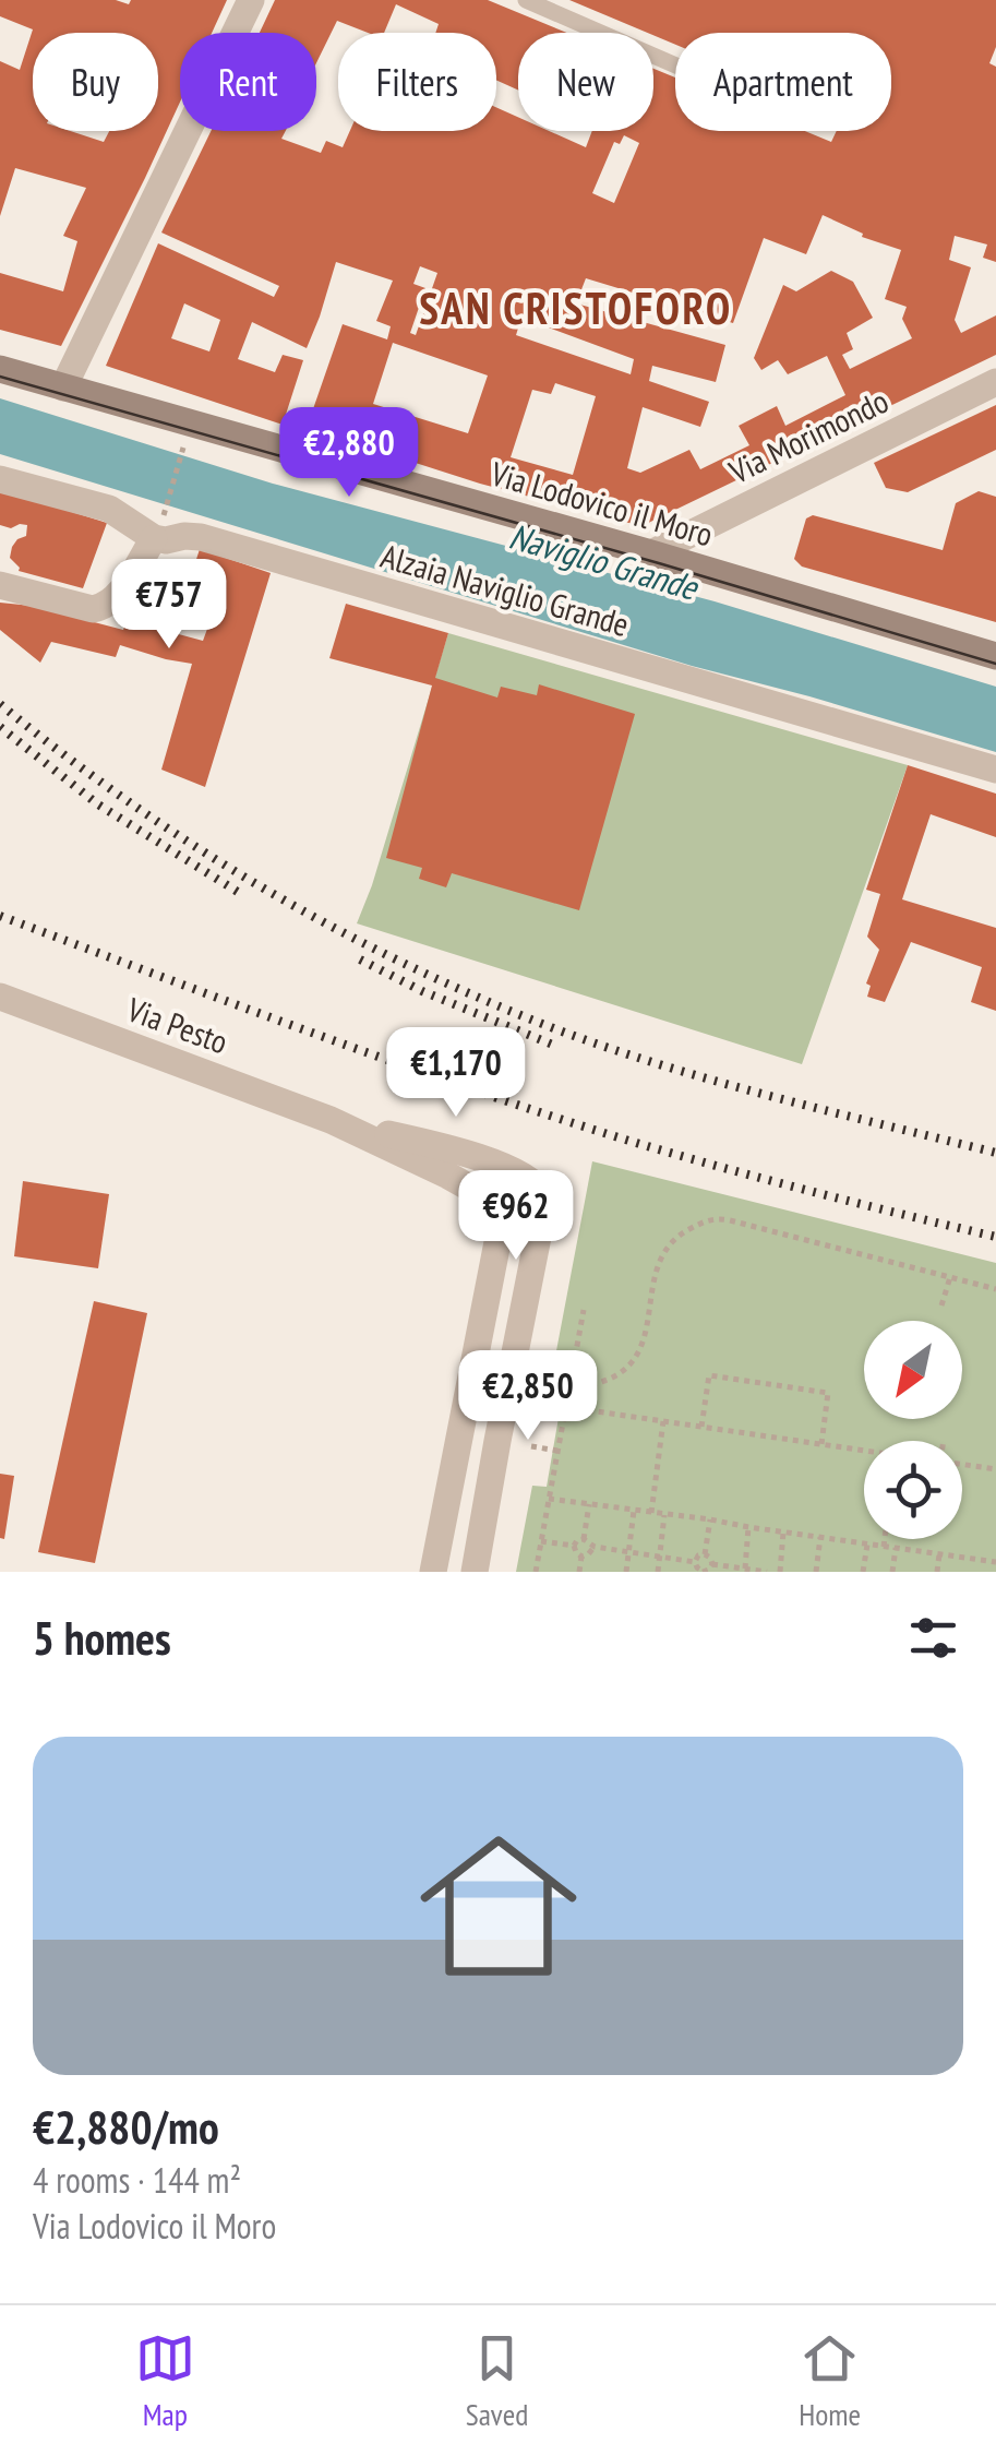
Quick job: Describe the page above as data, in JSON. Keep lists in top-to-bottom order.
{
  "streets": {
    "street": [
      "Via Morimondo",
      "Via Lodovico il Moro",
      "Alzaia Naviglio Grande",
      "Via Pesto"
    ]
  },
  "crossings": [
    ["Via Morimondo", "Via Lodovico il Moro"]
  ],
  "districts": ["SAN CRISTOFORO"],
  "water": ["Naviglio Grande"],
  "north": "bottom left",
  "page": {
    "chip": [
      "Buy",
      "Rent",
      "Filters",
      "New",
      "Apartment"
    ],
    "price": [
      "€2,880",
      "€757",
      "€1,170",
      "€962",
      "€2,850"
    ],
    "heading": "5 homes",
    "list": [
      {
        "name": "€2,880/mo",
        "note": "4 rooms · 144 m² · Via Lodovico il Moro"
      }
    ],
    "tabs": ["Map", "Saved", "Home"]
  }
}
